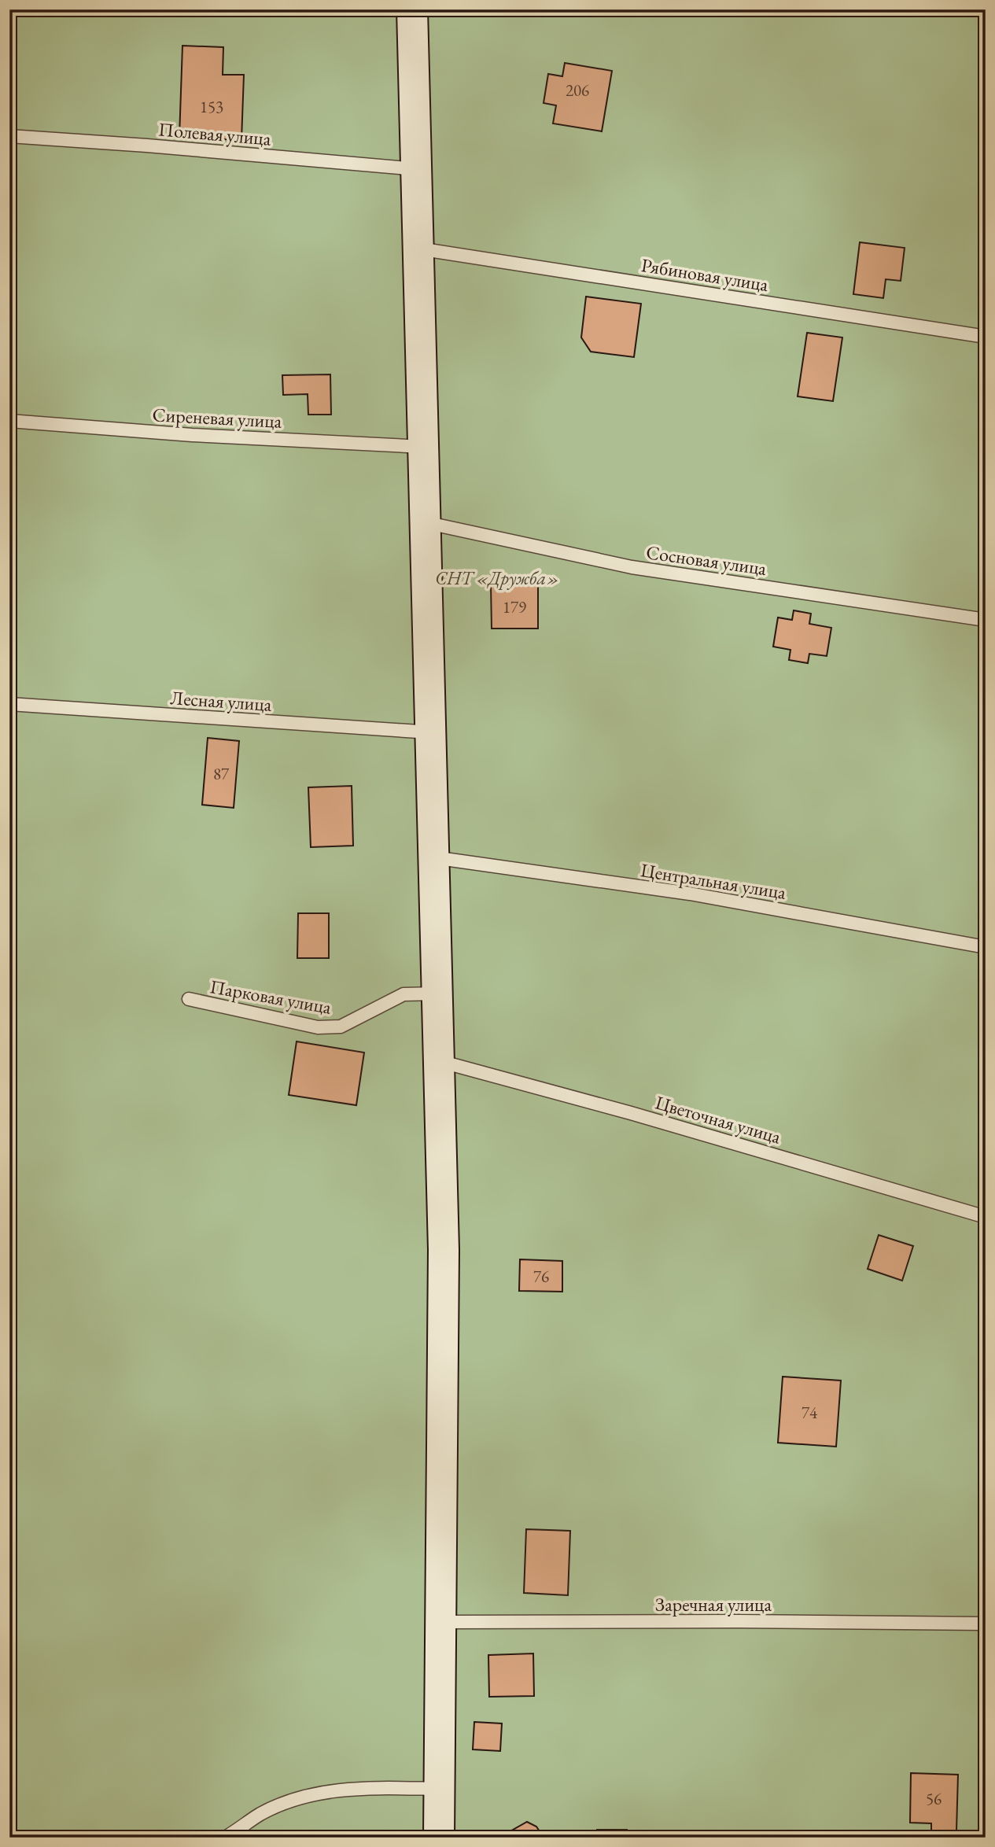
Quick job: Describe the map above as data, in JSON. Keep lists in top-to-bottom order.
{
  "streets": {
    "lane": [
      "Полевая улица",
      "Рябиновая улица",
      "Сиреневая улица",
      "Сосновая улица",
      "Лесная улица",
      "Центральная улица",
      "Парковая улица",
      "Цветочная улица",
      "Заречная улица"
    ]
  },
  "parks": ["СНТ «Дружба»"],
  "house_numbers": [
    "206",
    "153",
    "179",
    "87",
    "76",
    "74",
    "56"
  ]
}
